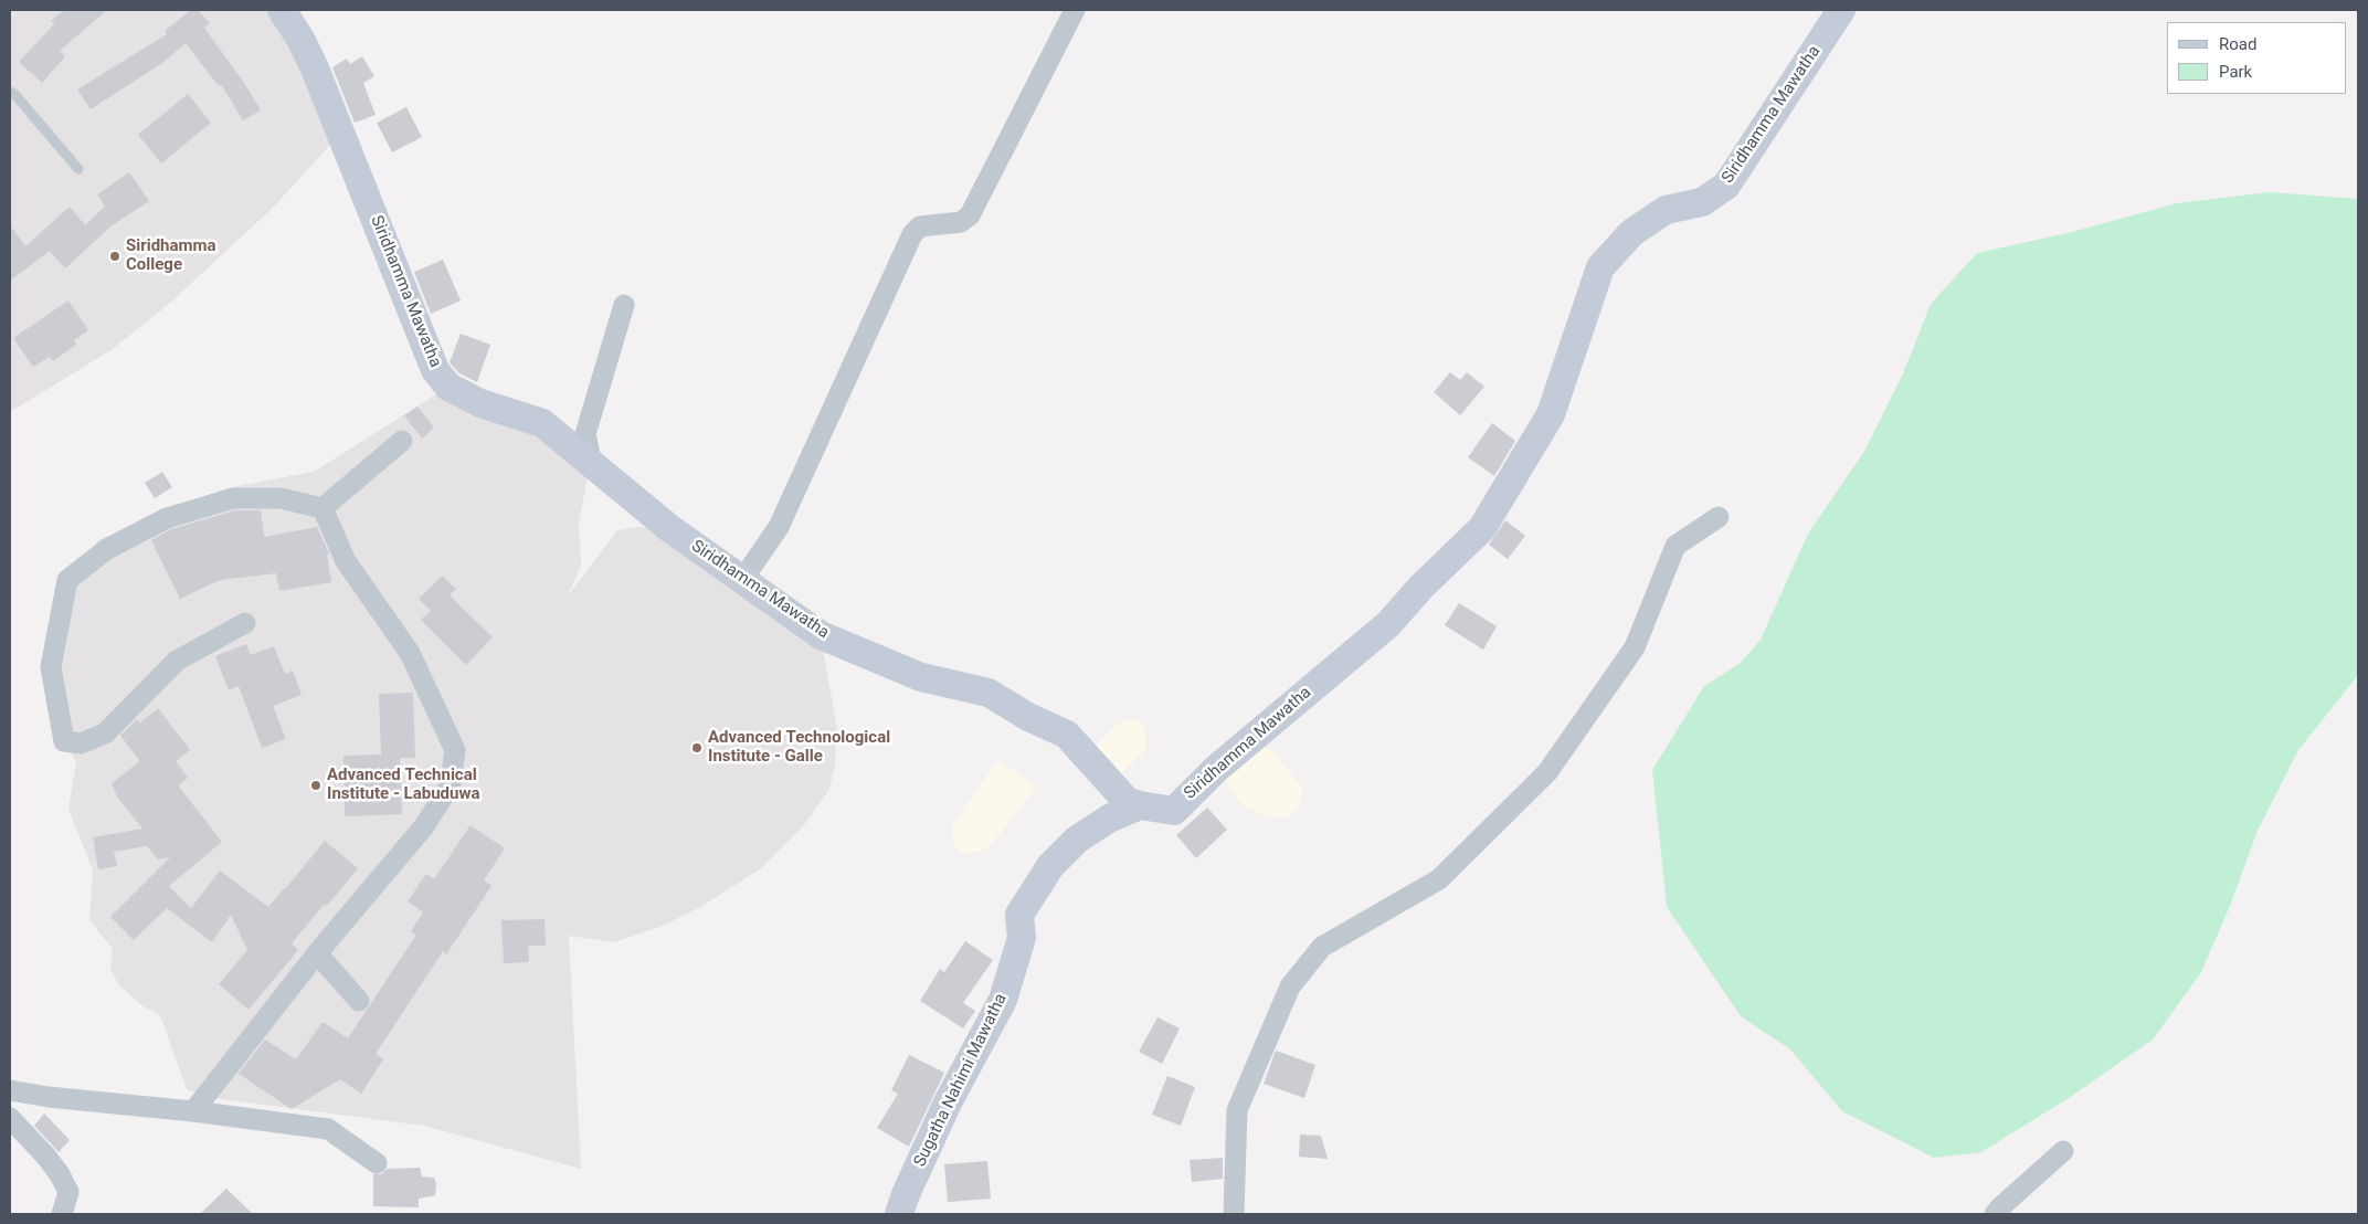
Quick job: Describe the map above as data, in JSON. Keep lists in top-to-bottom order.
{
  "streets": {
    "street": ["Siridhamma Mawatha", "Sugatha Nahimi Mawatha"]
  },
  "crossings": [
    ["Siridhamma Mawatha", "Sugatha Nahimi Mawatha"]
  ],
  "places": ["Siridhamma College", "Advanced Technological Institute - Galle", "Advanced Technical Institute - Labuduwa"],
  "legend": ["Road", "Park"]
}
